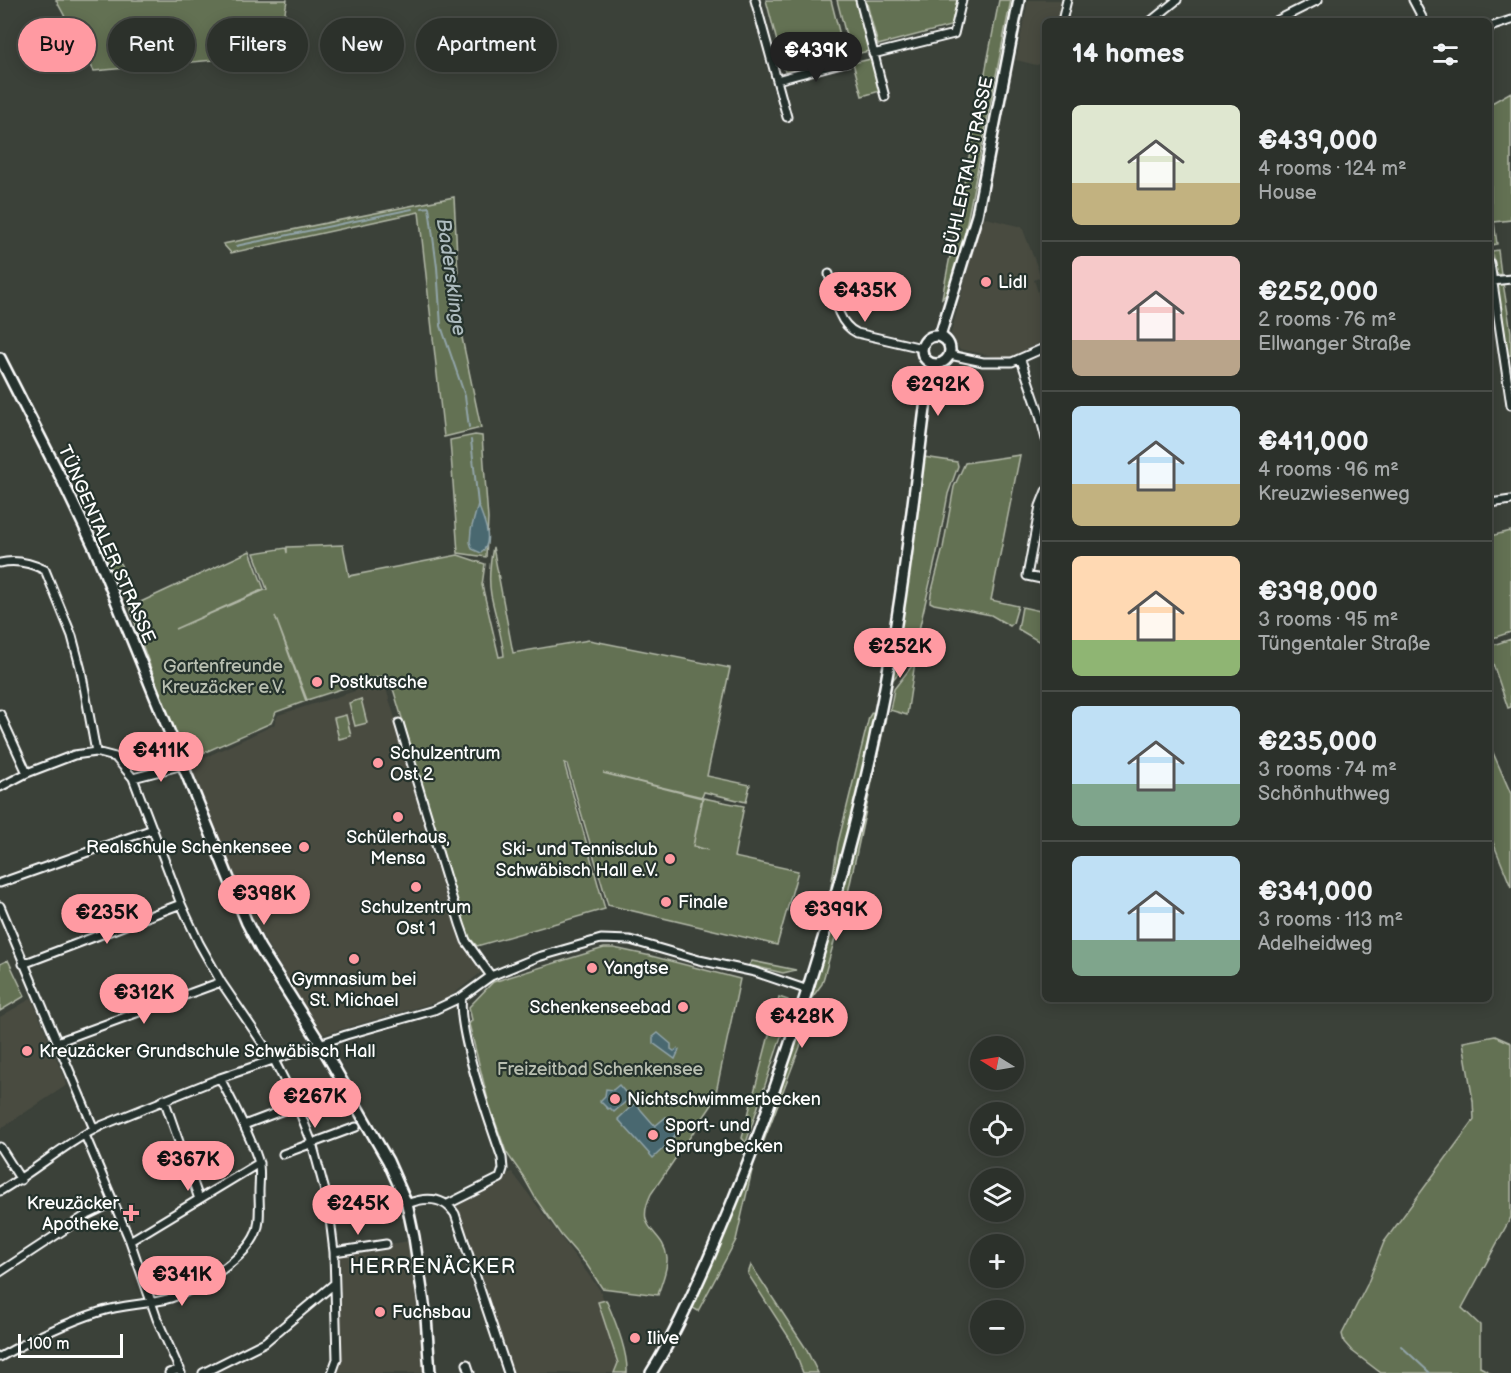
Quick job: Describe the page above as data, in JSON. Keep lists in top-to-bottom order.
{
  "streets": {
    "main road": ["BÜHLERTALSTRASSE", "TÜNGENTALER STRASSE"]
  },
  "districts": ["HERRENÄCKER"],
  "water": ["Badersklinge"],
  "parks": ["Gartenfreunde Kreuzäcker e.V.", "Freizeitbad Schenkensee"],
  "places": {
    "other": [
      "Lidl",
      "Postkutsche",
      "Schulzentrum Ost 2",
      "Schülerhaus, Mensa",
      "Realschule Schenkensee",
      "Ski- und Tennisclub Schwäbisch Hall e.V.",
      "Schulzentrum Ost 1",
      "Finale",
      "Gymnasium bei St. Michael",
      "Yangtse",
      "Schenkenseebad",
      "Kreuzäcker Grundschule Schwäbisch Hall",
      "Nichtschwimmerbecken",
      "Sport- und Sprungbecken",
      "Fuchsbau",
      "Ilive"
    ],
    "health": ["Kreuzäcker Apotheke"]
  },
  "scale_bar": "100 m",
  "north": "left",
  "page": {
    "chip": [
      "Buy",
      "Rent",
      "Filters",
      "New",
      "Apartment"
    ],
    "heading": "14 homes",
    "price": [
      "€439K",
      "€435K",
      "€292K",
      "€252K",
      "€411K",
      "€398K",
      "€399K",
      "€235K",
      "€312K",
      "€428K",
      "€267K",
      "€367K",
      "€245K",
      "€341K"
    ],
    "list": [
      {
        "name": "€439,000",
        "note": "4 rooms · 124 m² · House"
      },
      {
        "name": "€252,000",
        "note": "2 rooms · 76 m² · Ellwanger Straße"
      },
      {
        "name": "€411,000",
        "note": "4 rooms · 96 m² · Kreuzwiesenweg"
      },
      {
        "name": "€398,000",
        "note": "3 rooms · 95 m² · Tüngentaler Straße"
      },
      {
        "name": "€235,000",
        "note": "3 rooms · 74 m² · Schönhuthweg"
      },
      {
        "name": "€341,000",
        "note": "3 rooms · 113 m² · Adelheidweg"
      }
    ],
    "map_buttons": ["+", "−"],
    "scale": "100 m"
  }
}
